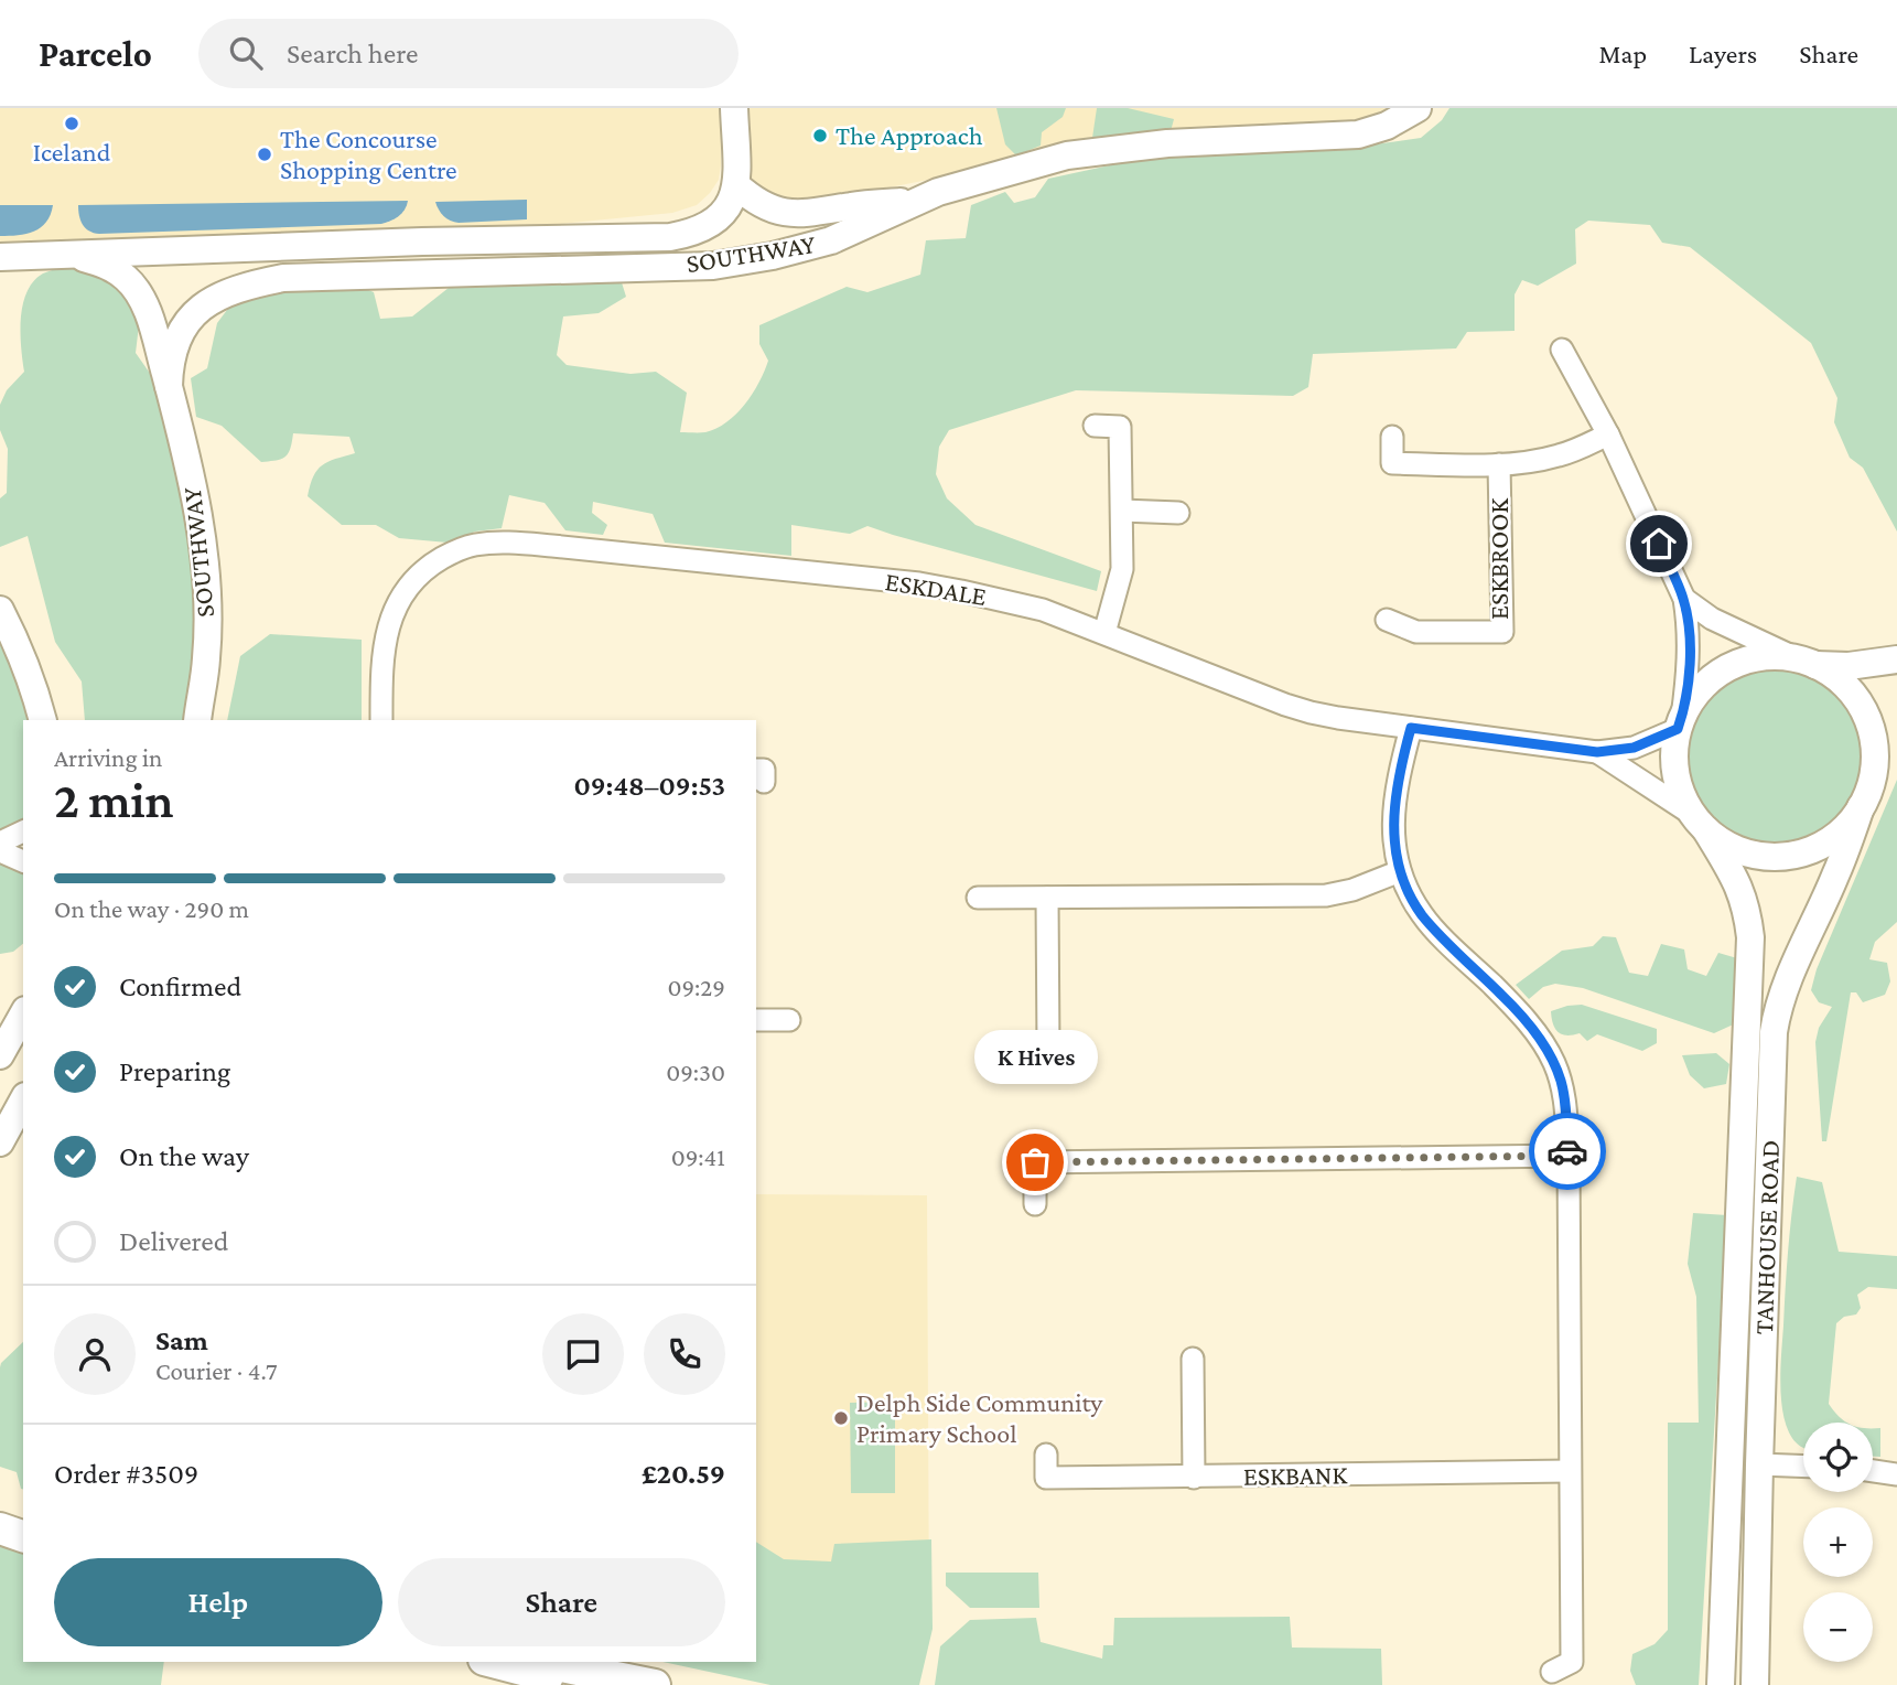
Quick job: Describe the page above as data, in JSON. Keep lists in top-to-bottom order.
{
  "streets": {
    "street": [
      "SOUTHWAY",
      "ESKBROOK",
      "ESKDALE",
      "TANHOUSE ROAD",
      "ESKBANK"
    ]
  },
  "crossings": [
    ["ESKDALE", "TANHOUSE ROAD"]
  ],
  "places": [
    "Iceland",
    "The Approach",
    "The Concourse Shopping Centre",
    "K Hives",
    "Delph Side Community Primary School"
  ],
  "page": {
    "header": "Parcelo",
    "search": "Search here",
    "nav": ["Map", "Layers", "Share"],
    "heading": ["2 min", "Arriving in", "09:48–09:53"],
    "panel": [
      "Sam",
      "Courier · 4.7",
      "Order #3509",
      "£20.59"
    ],
    "bar": "On the way · 290 m",
    "list": [
      ["Confirmed", "09:29"],
      ["Preparing", "09:30"],
      ["On the way", "09:41"],
      "Delivered"
    ],
    "bubble": "K Hives",
    "map_buttons": ["+", "−"],
    "buttons": ["Help", "Share"]
  }
}
